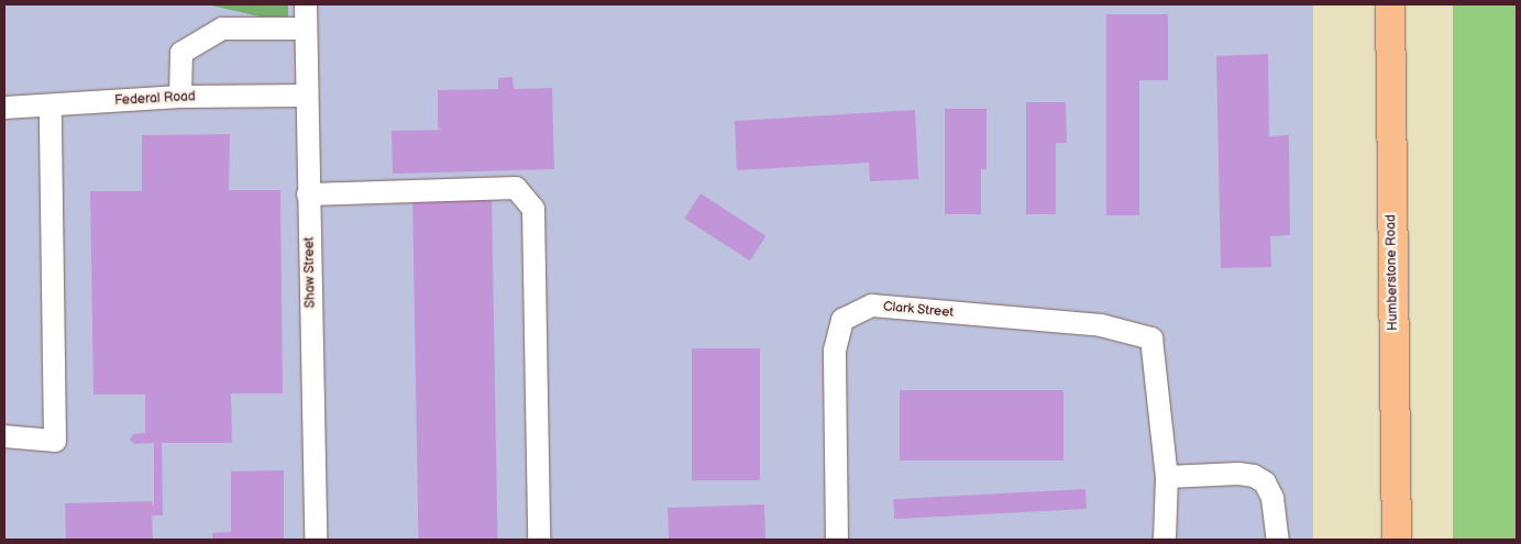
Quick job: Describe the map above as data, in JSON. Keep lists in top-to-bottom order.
{
  "streets": {
    "main road": ["Humberstone Road"],
    "street": ["Federal Road", "Shaw Street", "Clark Street"]
  },
  "crossings": [
    ["Federal Road", "Shaw Street"]
  ]
}
